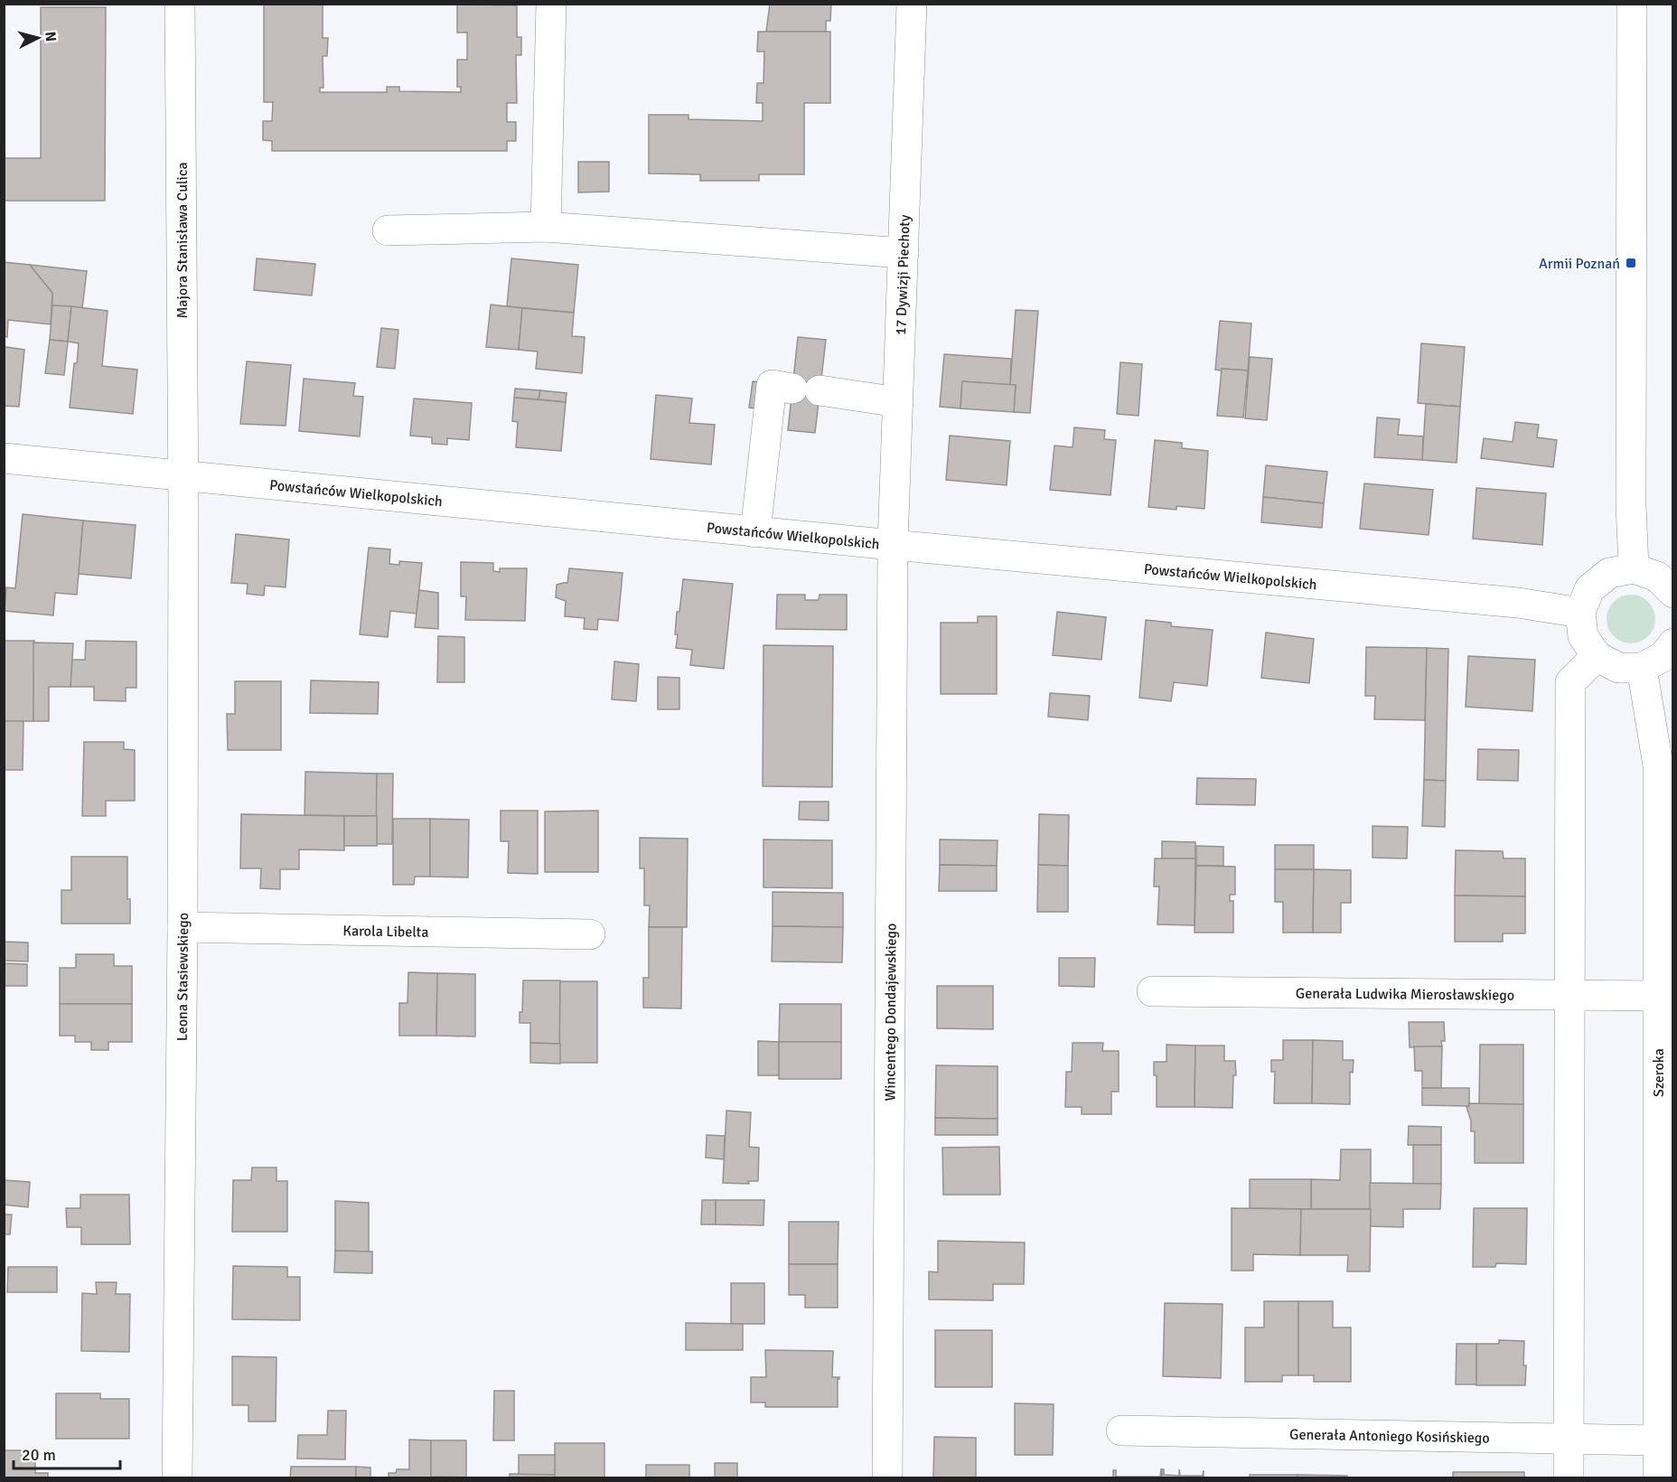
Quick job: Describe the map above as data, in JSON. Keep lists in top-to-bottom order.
{
  "streets": {
    "street": [
      "Majora Stanisława Culica",
      "17 Dywizji Piechoty",
      "Powstańców Wielkopolskich",
      "Karola Libelta",
      "Leona Stasiewskiego",
      "Generała Ludwika Mierosławskiego",
      "Wincentego Dondajewskiego",
      "Szeroka",
      "Generała Antoniego Kosińskiego"
    ]
  },
  "crossings": [
    ["Majora Stanisława Culica", "Powstańców Wielkopolskich"],
    ["Majora Stanisława Culica", "Leona Stasiewskiego"],
    ["17 Dywizji Piechoty", "Powstańców Wielkopolskich"],
    ["17 Dywizji Piechoty", "Wincentego Dondajewskiego"],
    ["Powstańców Wielkopolskich", "Leona Stasiewskiego"],
    ["Powstańców Wielkopolskich", "Wincentego Dondajewskiego"],
    ["Karola Libelta", "Leona Stasiewskiego"],
    ["Generała Ludwika Mierosławskiego", "Szeroka"],
    ["Szeroka", "Generała Antoniego Kosińskiego"]
  ],
  "places": {
    "transit": ["Armii Poznań"]
  },
  "scale_bar": "20 m",
  "north": "right"
}
